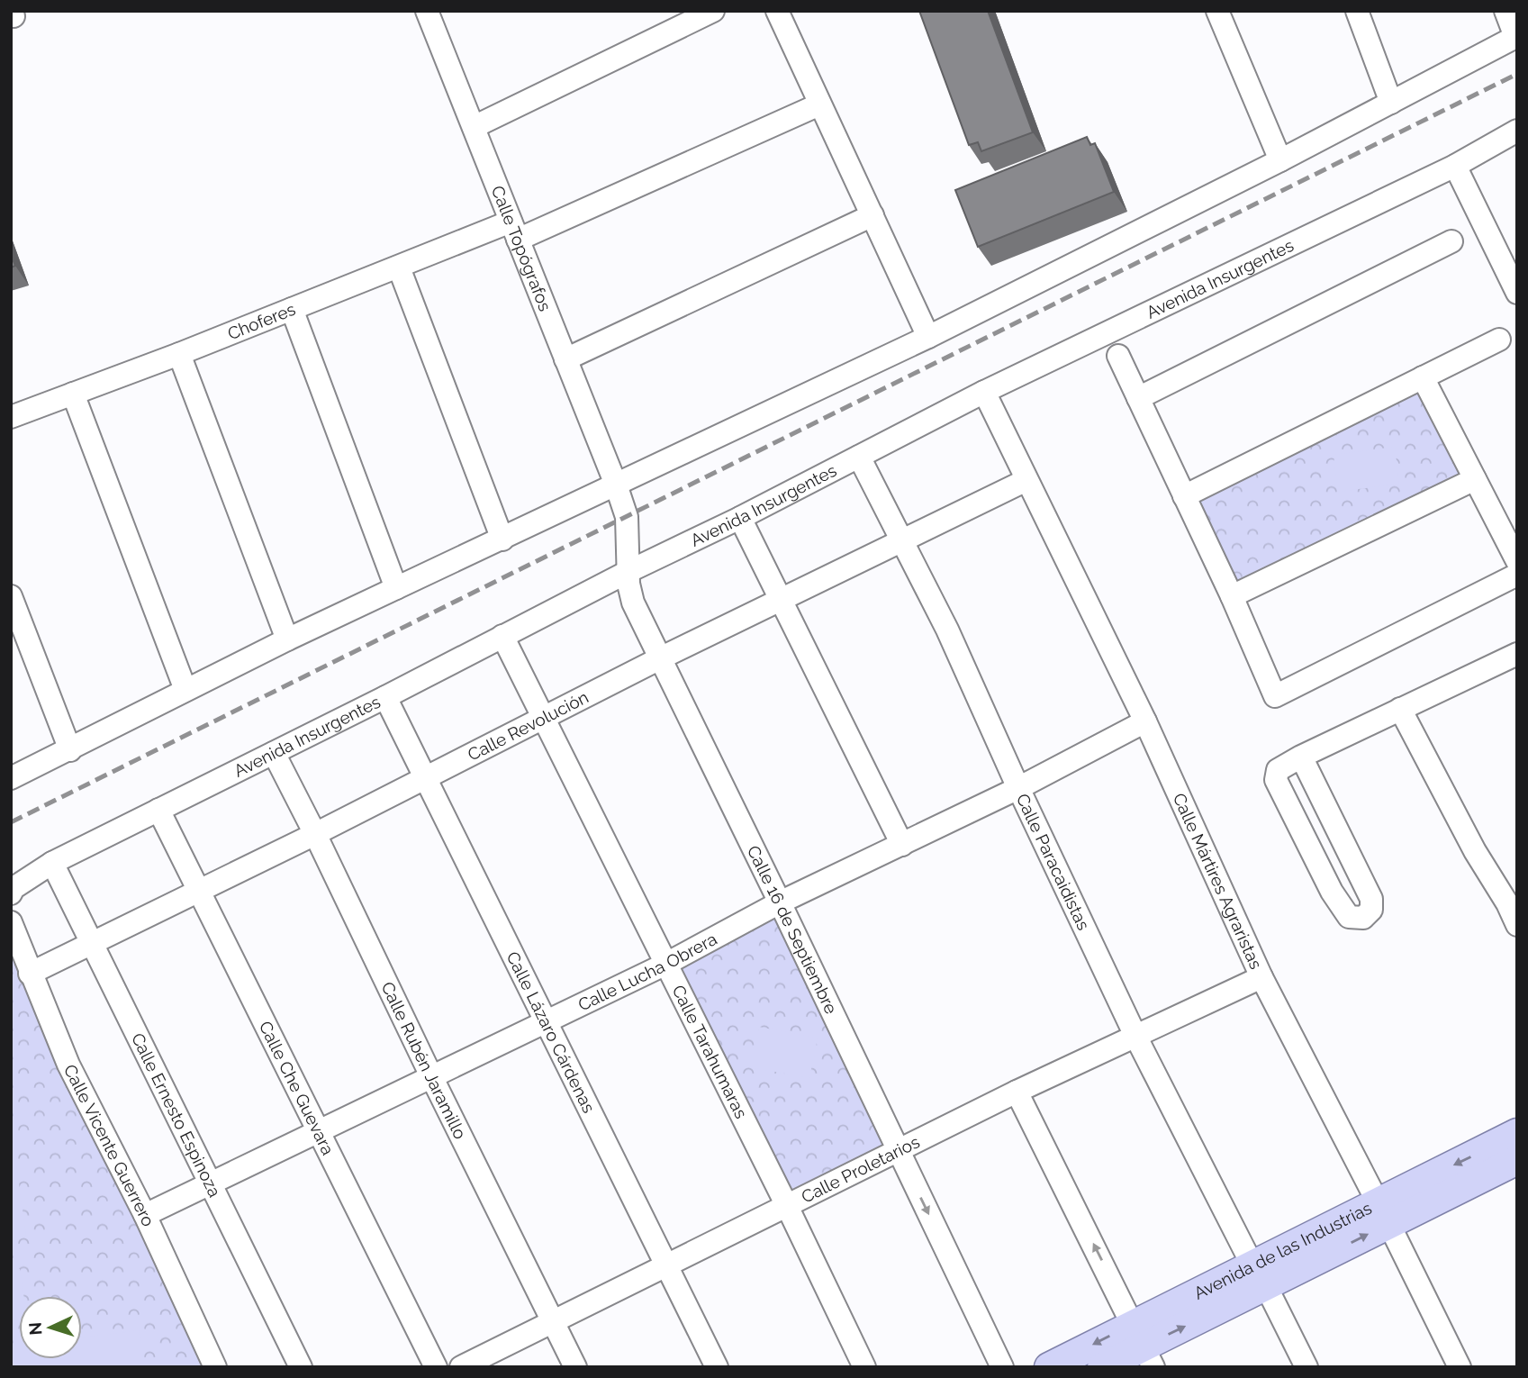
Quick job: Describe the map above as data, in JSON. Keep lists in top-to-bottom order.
{
  "streets": {
    "main road": ["Avenida de las Industrias"],
    "street": [
      "Calle Topógrafos",
      "Avenida Insurgentes",
      "Choferes",
      "Calle Revolución",
      "Calle Paracaidistas",
      "Calle Mártires Agraristas",
      "Calle 16 de Septiembre",
      "Calle Lucha Obrera",
      "Calle Lázaro Cárdenas",
      "Calle Tarahumaras",
      "Calle Rubén Jaramillo",
      "Calle Che Guevara",
      "Calle Ernesto Espinoza",
      "Calle Vicente Guerrero",
      "Calle Proletarios"
    ]
  },
  "crossings": [
    ["Calle Topógrafos", "Choferes"],
    ["Calle Topógrafos", "Calle 16 de Septiembre"],
    ["Avenida Insurgentes", "Calle Paracaidistas"],
    ["Avenida Insurgentes", "Calle Mártires Agraristas"],
    ["Avenida Insurgentes", "Calle 16 de Septiembre"],
    ["Avenida Insurgentes", "Calle Lázaro Cárdenas"],
    ["Avenida Insurgentes", "Calle Tarahumaras"],
    ["Avenida Insurgentes", "Calle Rubén Jaramillo"],
    ["Avenida Insurgentes", "Calle Che Guevara"],
    ["Avenida Insurgentes", "Calle Ernesto Espinoza"],
    ["Calle Revolución", "Calle Paracaidistas"],
    ["Calle Revolución", "Calle Mártires Agraristas"],
    ["Calle Revolución", "Calle 16 de Septiembre"],
    ["Calle Revolución", "Calle Lázaro Cárdenas"],
    ["Calle Revolución", "Calle Tarahumaras"],
    ["Calle Revolución", "Calle Rubén Jaramillo"],
    ["Calle Revolución", "Calle Che Guevara"],
    ["Calle Revolución", "Calle Ernesto Espinoza"],
    ["Calle Revolución", "Calle Vicente Guerrero"],
    ["Calle Paracaidistas", "Calle Lucha Obrera"],
    ["Calle Paracaidistas", "Calle Proletarios"],
    ["Calle Paracaidistas", "Avenida de las Industrias"],
    ["Calle Mártires Agraristas", "Calle Lucha Obrera"],
    ["Calle Mártires Agraristas", "Calle Proletarios"],
    ["Calle Mártires Agraristas", "Avenida de las Industrias"],
    ["Calle 16 de Septiembre", "Calle Lucha Obrera"],
    ["Calle 16 de Septiembre", "Calle Proletarios"],
    ["Calle Lucha Obrera", "Calle Lázaro Cárdenas"],
    ["Calle Lucha Obrera", "Calle Tarahumaras"],
    ["Calle Lucha Obrera", "Calle Rubén Jaramillo"],
    ["Calle Lucha Obrera", "Calle Che Guevara"],
    ["Calle Lucha Obrera", "Calle Ernesto Espinoza"],
    ["Calle Lucha Obrera", "Calle Vicente Guerrero"],
    ["Calle Lázaro Cárdenas", "Calle Proletarios"],
    ["Calle Tarahumaras", "Calle Proletarios"],
    ["Calle Rubén Jaramillo", "Calle Proletarios"]
  ],
  "north": "left"
}
